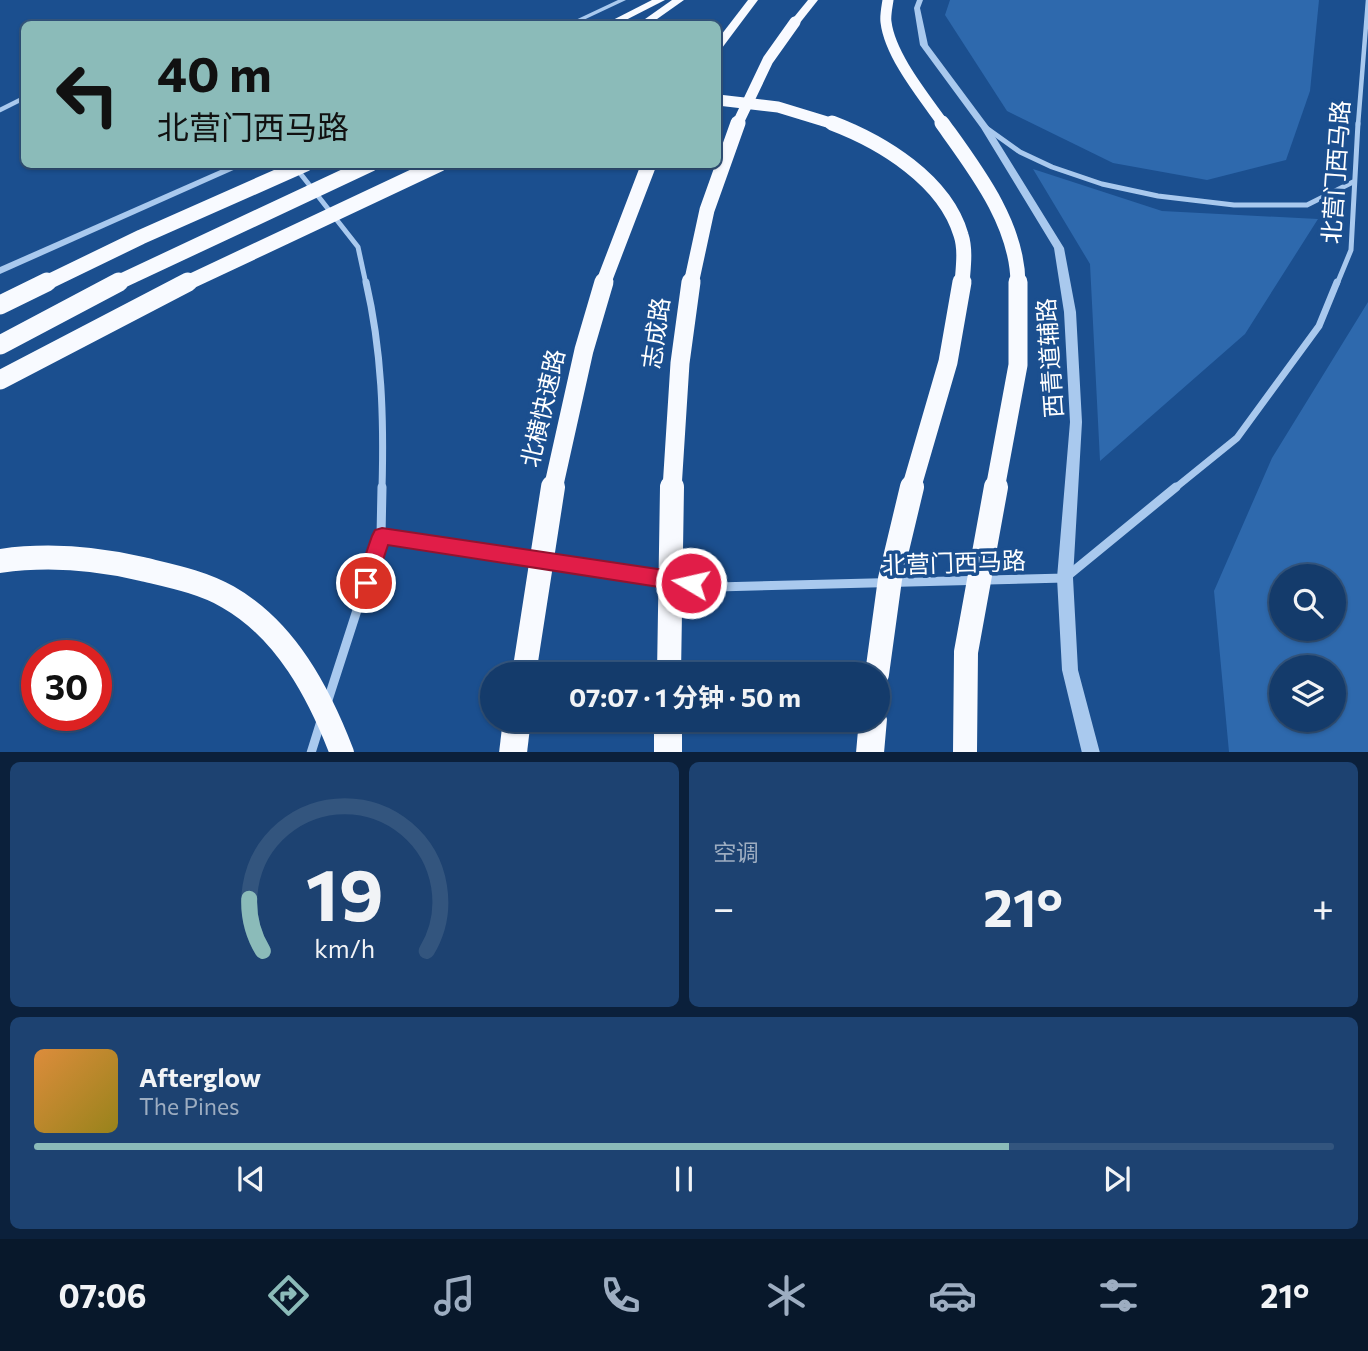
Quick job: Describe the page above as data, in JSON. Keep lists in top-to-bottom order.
{
  "streets": {
    "highway": ["志成路", "北横快速路"],
    "street": ["北营门西马路", "西青道辅路"]
  },
  "crossings": [
    ["北营门西马路", "西青道辅路"]
  ],
  "page": {
    "turn": ["40 m", "北营门西马路"],
    "limit": "30",
    "trip": "07:07 · 1 分钟 · 50 m",
    "tile": "空调",
    "heat": ["−", "21°", "+"],
    "song": ["Afterglow", "The Pines"],
    "tabs": ["07:06", "21°"],
    "gauge": ["19", "km/h"]
  }
}
